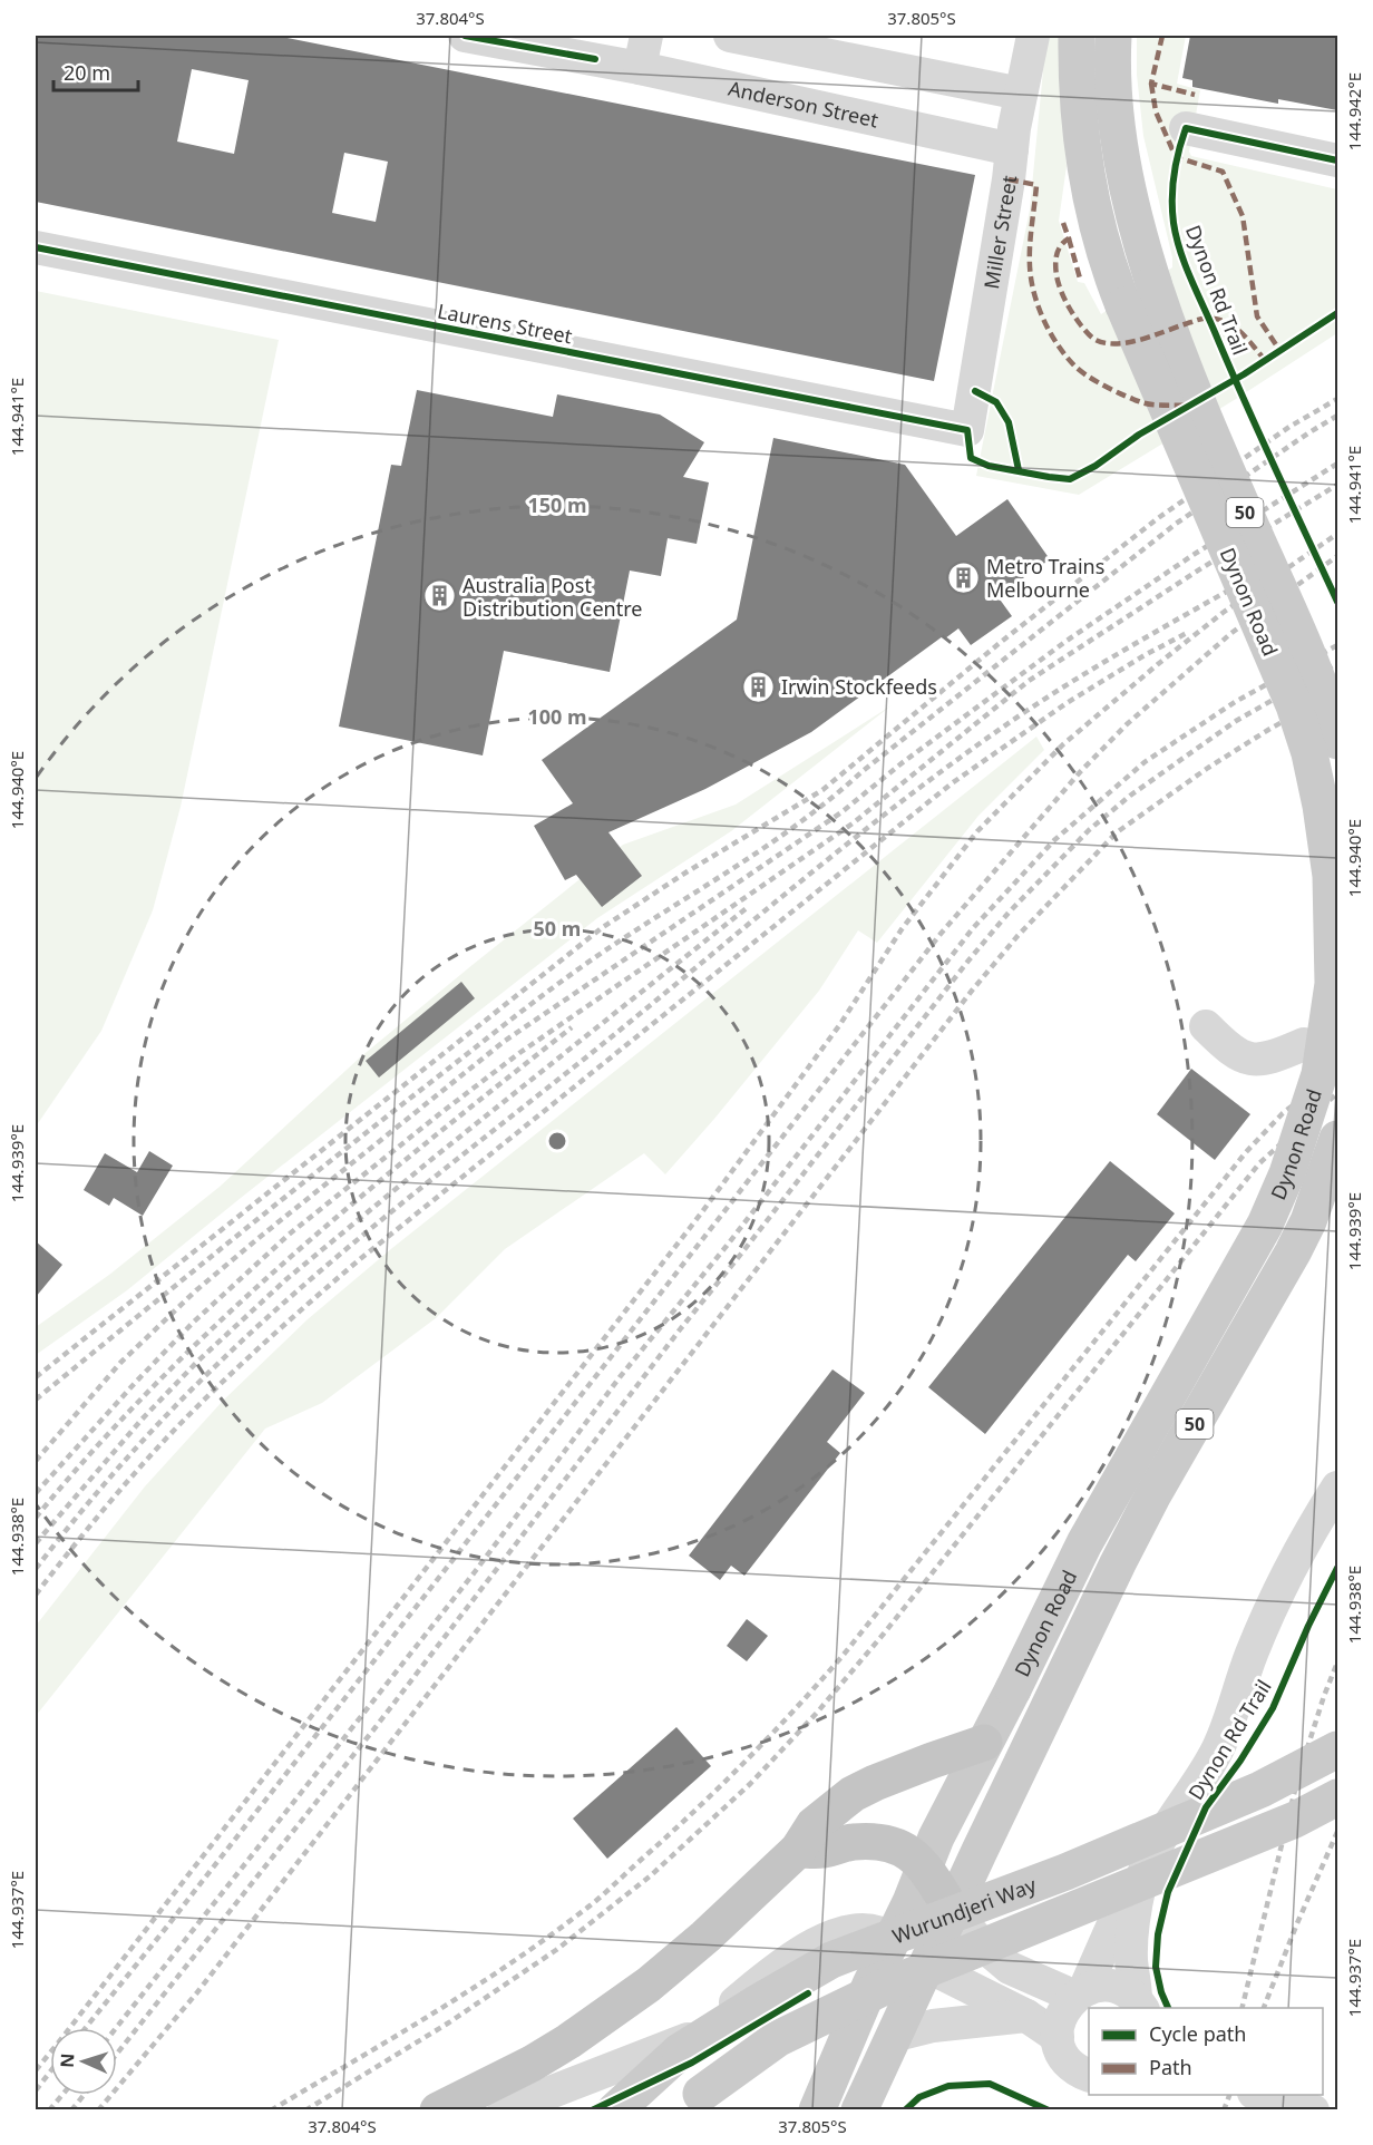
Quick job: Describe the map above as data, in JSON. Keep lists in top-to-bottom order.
{
  "streets": {
    "main road": ["50", "Dynon Road", "Wurundjeri Way"],
    "street": ["Anderson Street", "Miller Street", "Laurens Street"],
    "cycle path": ["Dynon Rd Trail"]
  },
  "crossings": [
    ["Anderson Street", "Miller Street"],
    ["Miller Street", "Laurens Street"]
  ],
  "places": {
    "building": ["Metro Trains Melbourne", "Australia Post Distribution Centre", "Irwin Stockfeeds"]
  },
  "legend": ["Cycle path", "Path"],
  "scale_bar": "20 m",
  "north": "left",
  "coordinates": [
    "37.804°S",
    "37.805°S",
    "144.942°E",
    "144.941°E",
    "144.940°E",
    "144.939°E",
    "144.938°E",
    "144.937°E"
  ],
  "rings": ["150 m", "100 m", "50 m"]
}
